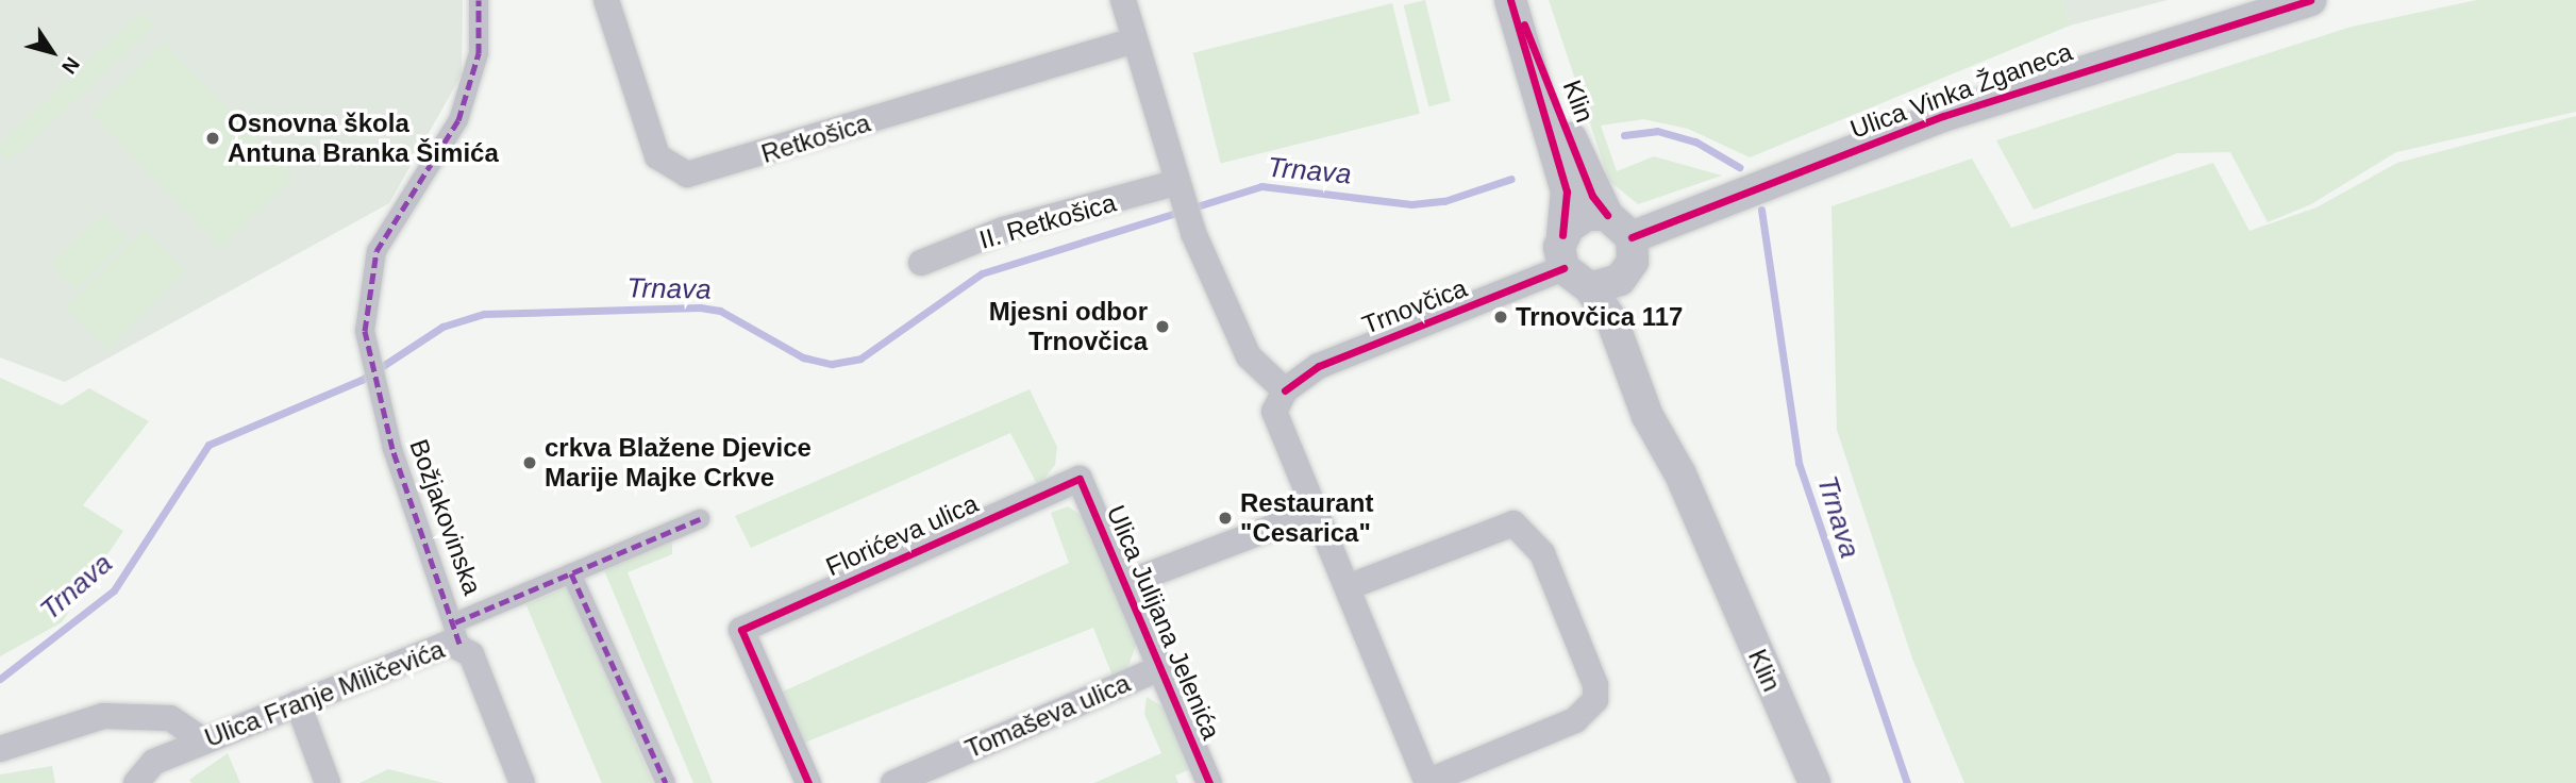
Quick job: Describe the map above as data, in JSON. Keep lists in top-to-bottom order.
{
  "streets": {
    "street": [
      "Ulica Vinka Žganeca",
      "Klin",
      "Retkošica",
      "II. Retkošica",
      "Trnovčica",
      "Božjakovinska",
      "Florićeva ulica",
      "Ulica Julijana Jelenića",
      "Ulica Franje Miličevića",
      "Tomaševa ulica"
    ]
  },
  "crossings": [
    ["Ulica Vinka Žganeca", "Klin"],
    ["Ulica Vinka Žganeca", "Trnovčica"],
    ["Klin", "Trnovčica"],
    ["Božjakovinska", "Ulica Franje Miličevića"],
    ["Florićeva ulica", "Ulica Julijana Jelenića"],
    ["Ulica Julijana Jelenića", "Tomaševa ulica"]
  ],
  "water": ["Trnava"],
  "places": [
    "Osnovna škola Antuna Branka Šimića",
    "Trnovčica 117",
    "Mjesni odbor Trnovčica",
    "crkva Blažene Djevice Marije Majke Crkve",
    "Restaurant \"Cesarica\""
  ],
  "north": "bottom right"
}
